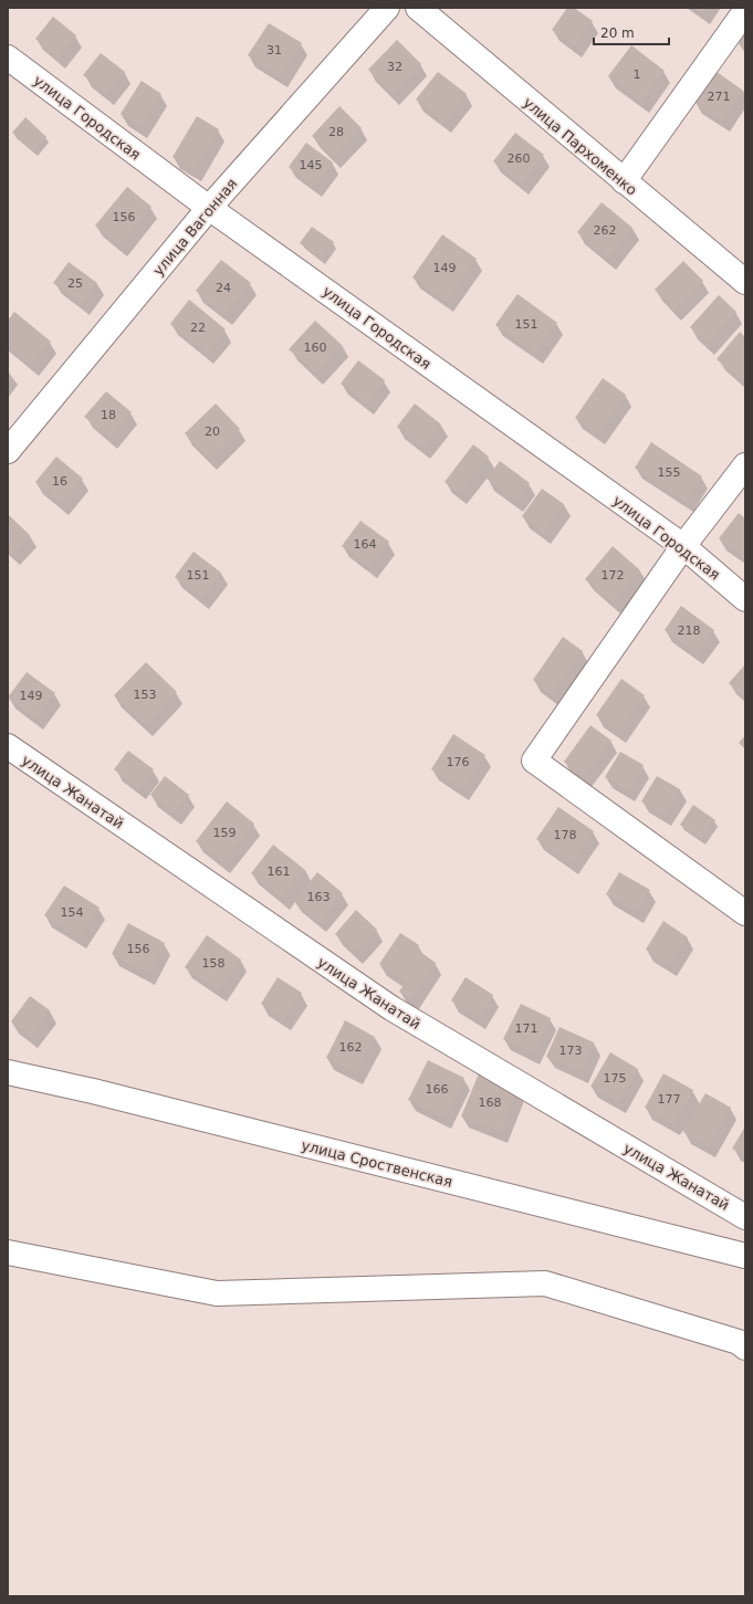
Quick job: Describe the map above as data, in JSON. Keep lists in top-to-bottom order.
{
  "streets": {
    "street": [
      "улица Городская",
      "улица Пархоменко",
      "улица Вагонная",
      "улица Жанатай",
      "улица Сроственская"
    ]
  },
  "crossings": [
    ["улица Городская", "улица Вагонная"]
  ],
  "house_numbers": [
    "31",
    "32",
    "1",
    "271",
    "28",
    "260",
    "145",
    "156",
    "262",
    "149",
    "25",
    "24",
    "151",
    "22",
    "160",
    "18",
    "20",
    "155",
    "16",
    "164",
    "151",
    "172",
    "218",
    "153",
    "149",
    "176",
    "159",
    "178",
    "161",
    "163",
    "154",
    "156",
    "158",
    "171",
    "162",
    "173",
    "175",
    "166",
    "177",
    "168"
  ],
  "scale_bar": "20 m"
}
